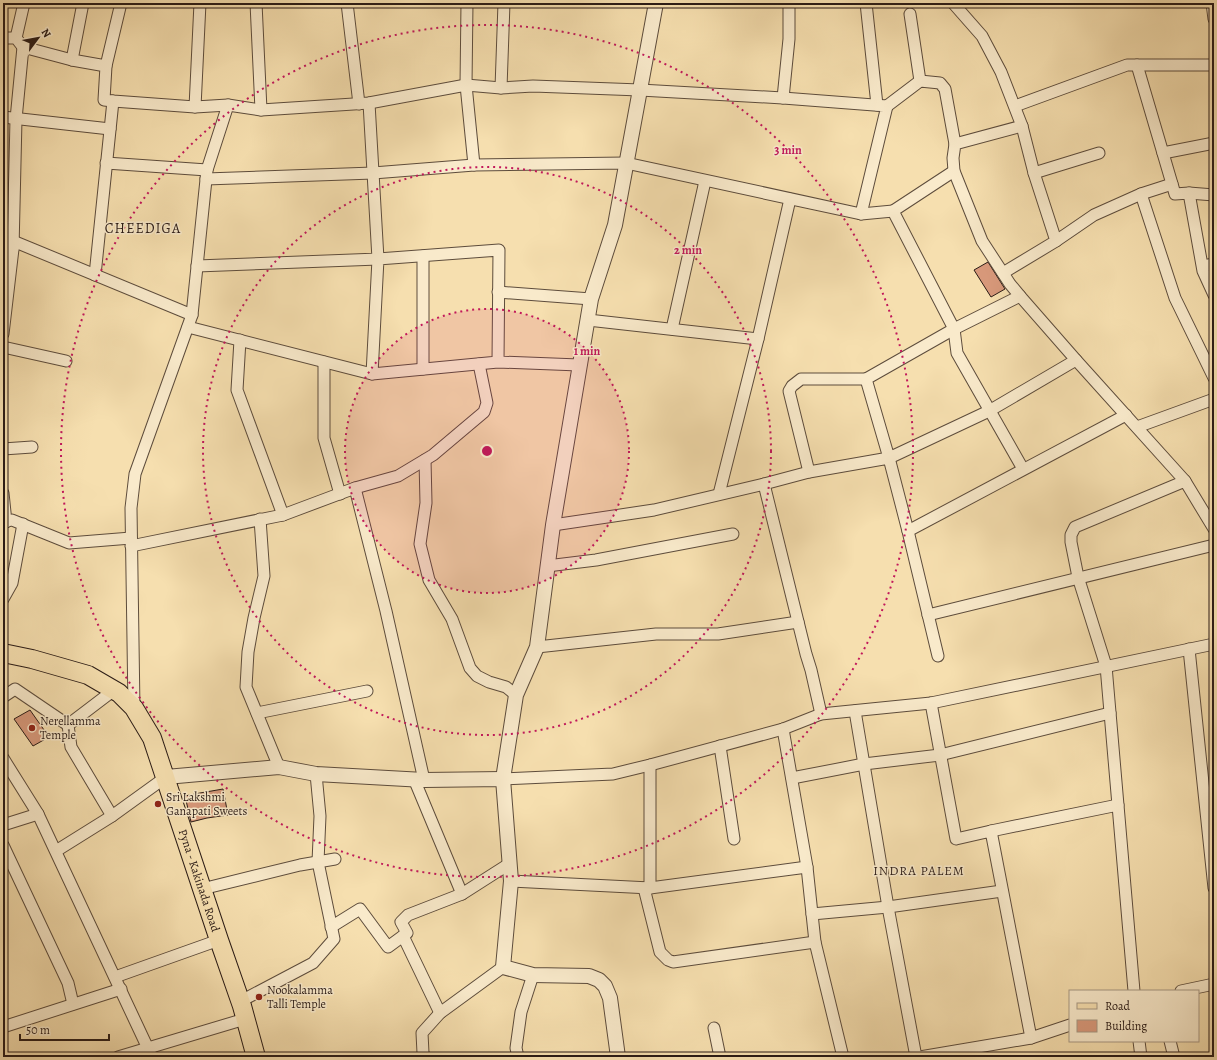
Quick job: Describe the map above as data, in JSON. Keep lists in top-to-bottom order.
{
  "streets": {
    "main road": ["Pyna - Kakinada Road"]
  },
  "districts": ["CHEEDIGA", "INDRA PALEM"],
  "places": ["Nerellamma Temple", "Sri Lakshmi Ganapati Sweets", "Nookalamma Talli Temple"],
  "legend": ["Road", "Building"],
  "scale_bar": "50 m",
  "north": "top right",
  "rings": ["3 min", "2 min", "1 min"]
}
